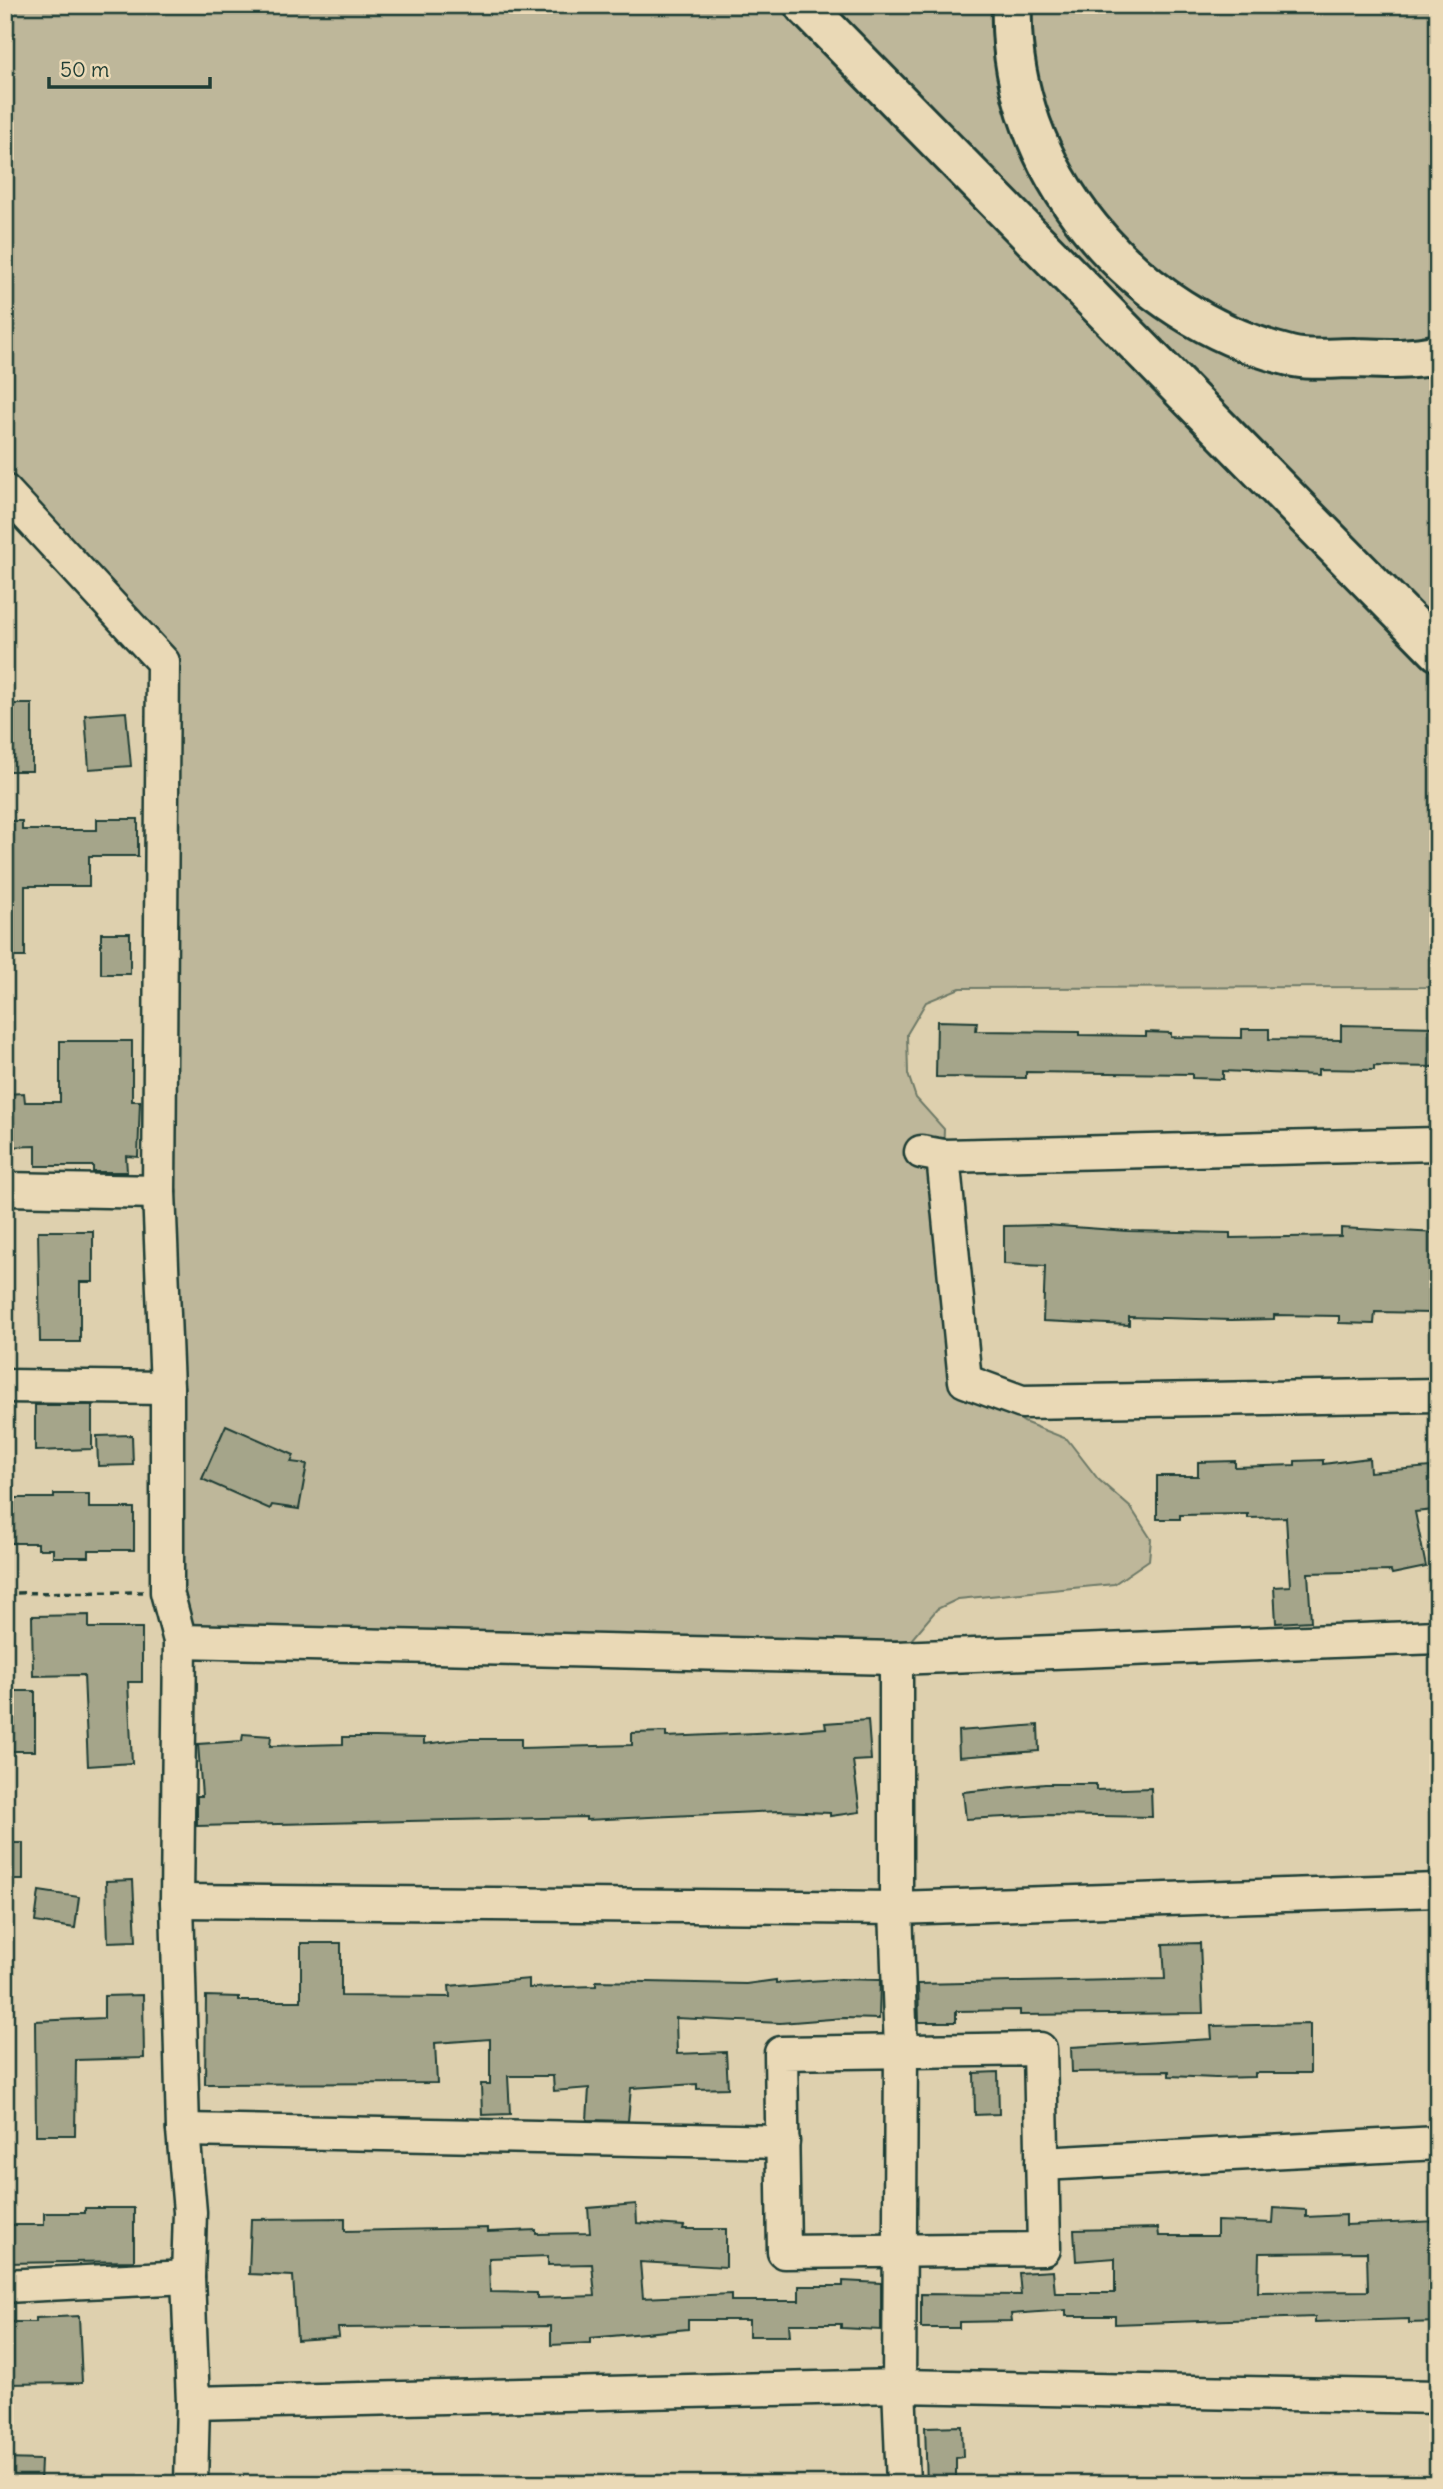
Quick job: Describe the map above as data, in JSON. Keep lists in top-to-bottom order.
{
  "scale_bar": "50 m"
}
